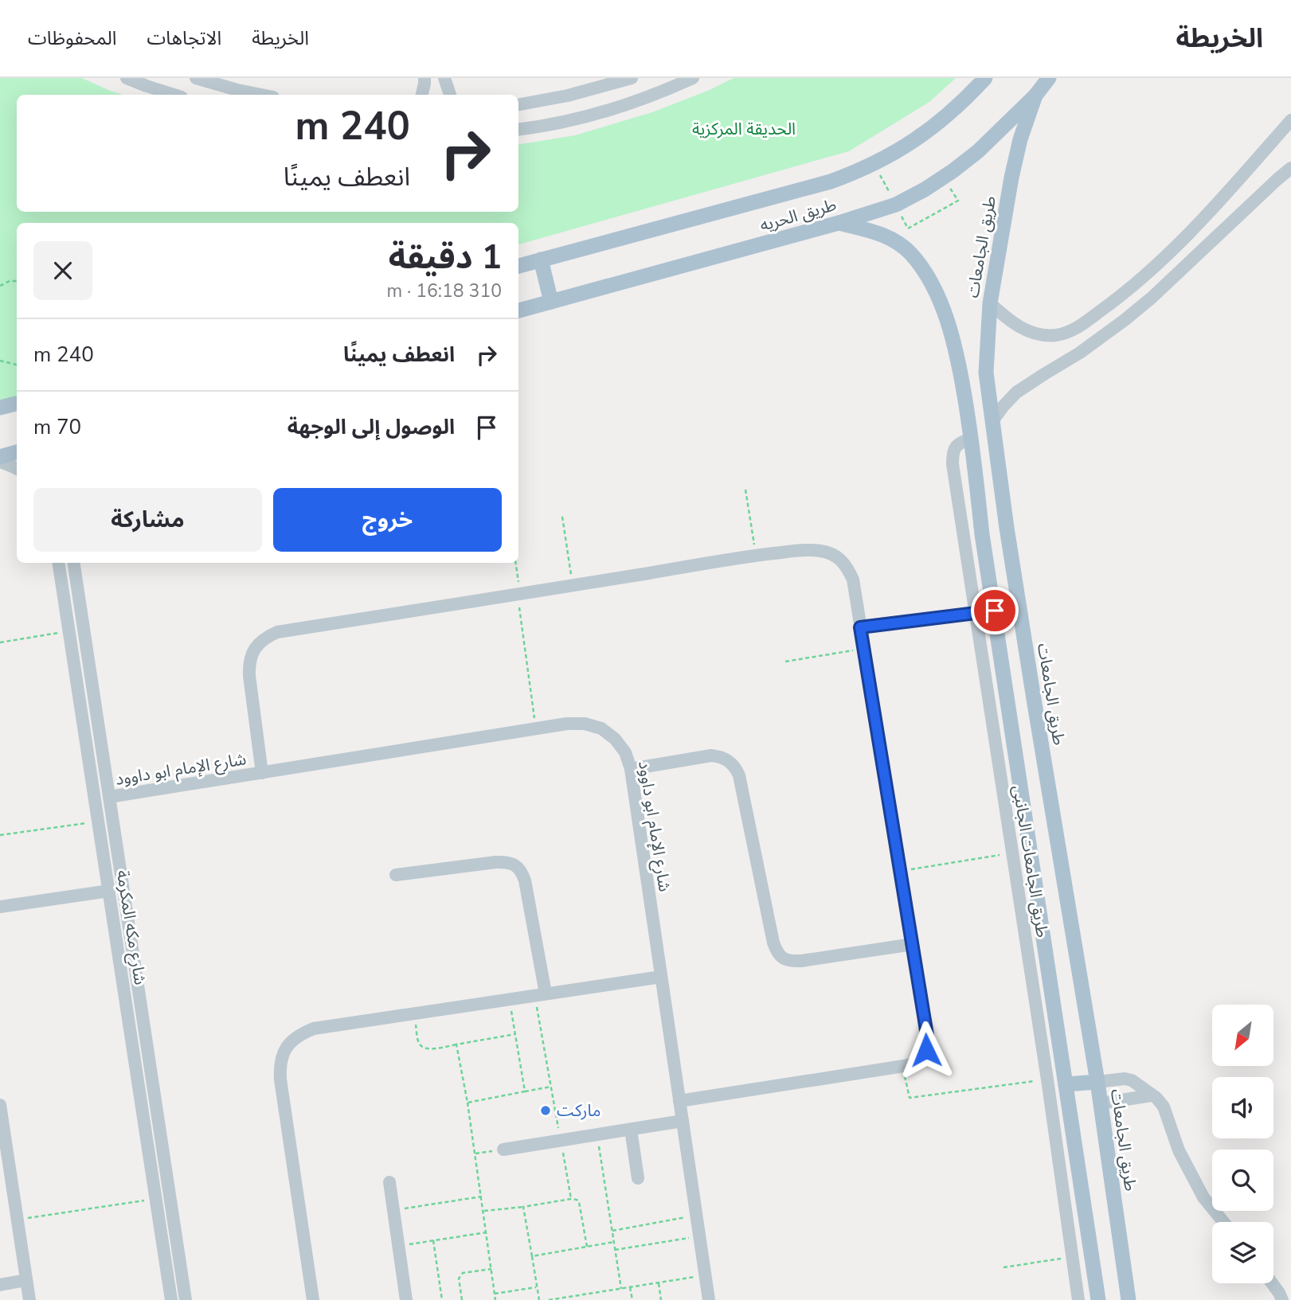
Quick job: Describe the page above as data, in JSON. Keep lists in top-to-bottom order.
{
  "streets": {
    "main road": ["طريق الحريه", "طريق الجامعات"],
    "street": ["شارع الإمام ابو داوود", "طريق الجامعات الجانبى", "شارع مكه المكرمة"]
  },
  "crossings": [
    ["طريق الحريه", "طريق الجامعات"],
    ["طريق الجامعات", "طريق الجامعات الجانبى"],
    ["شارع الإمام ابو داوود", "شارع مكه المكرمة"]
  ],
  "parks": ["الحديقة المركزية"],
  "places": ["ماركت"],
  "north": "bottom left",
  "page": {
    "header": "الخريطة",
    "nav": ["الخريطة", "الاتجاهات", "المحفوظات"],
    "turn": ["240 m", "انعطف يمينًا"],
    "heading": ["1 دقيقة", "310 m · 16:18"],
    "list": [
      {
        "name": "انعطف يمينًا",
        "value": "240 m"
      },
      {
        "name": "الوصول إلى الوجهة",
        "value": "70 m"
      }
    ],
    "buttons": ["خروج", "مشاركة"]
  }
}
